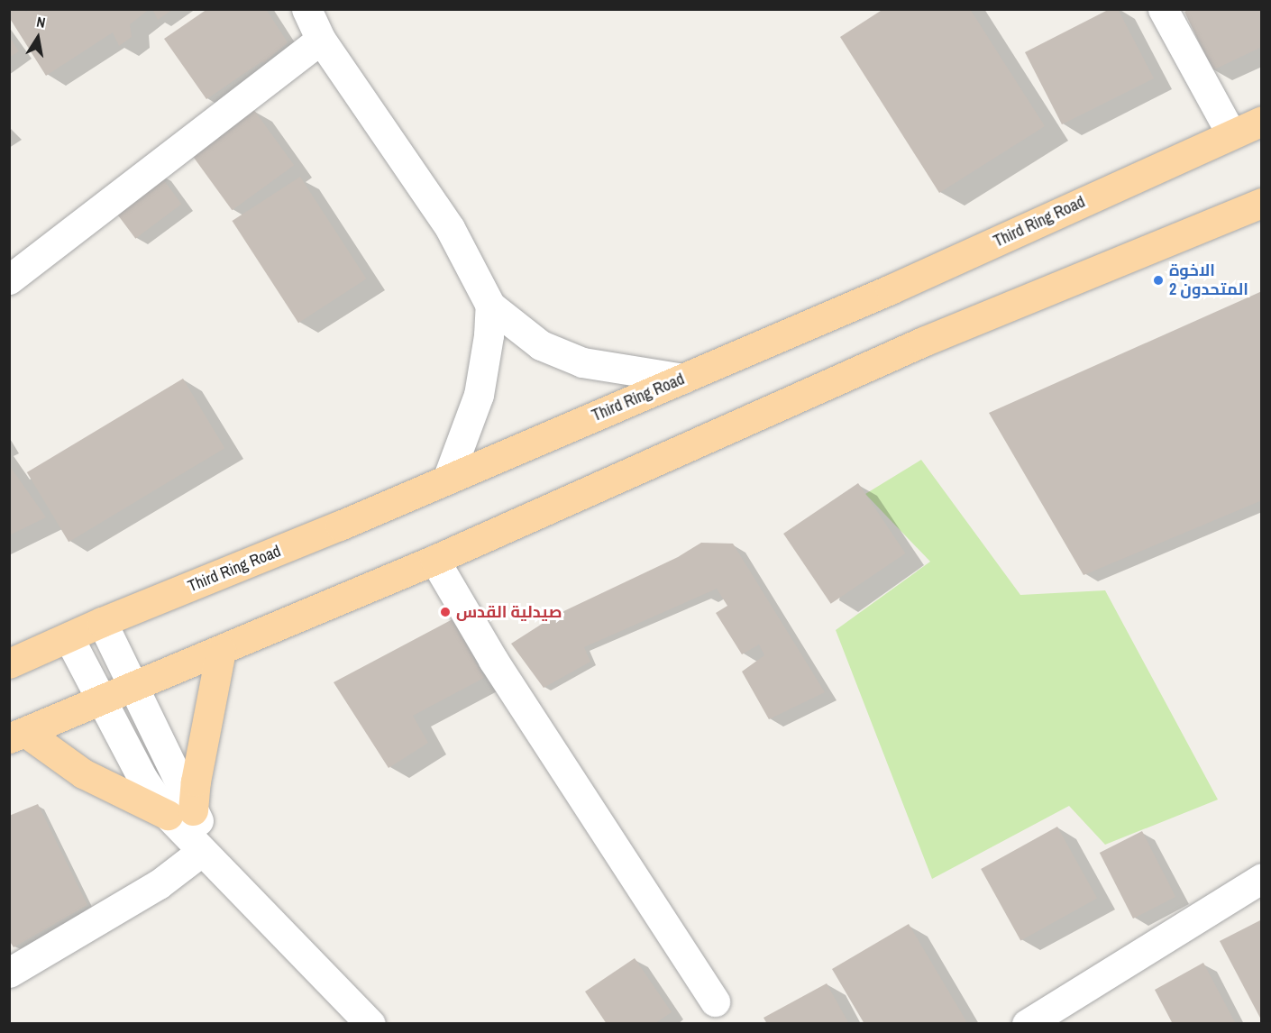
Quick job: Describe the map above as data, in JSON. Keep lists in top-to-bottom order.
{
  "streets": {
    "main road": ["Third Ring Road"]
  },
  "places": ["الاخوة المتحدون 2", "صيدلية القدس"],
  "north": "top"
}
